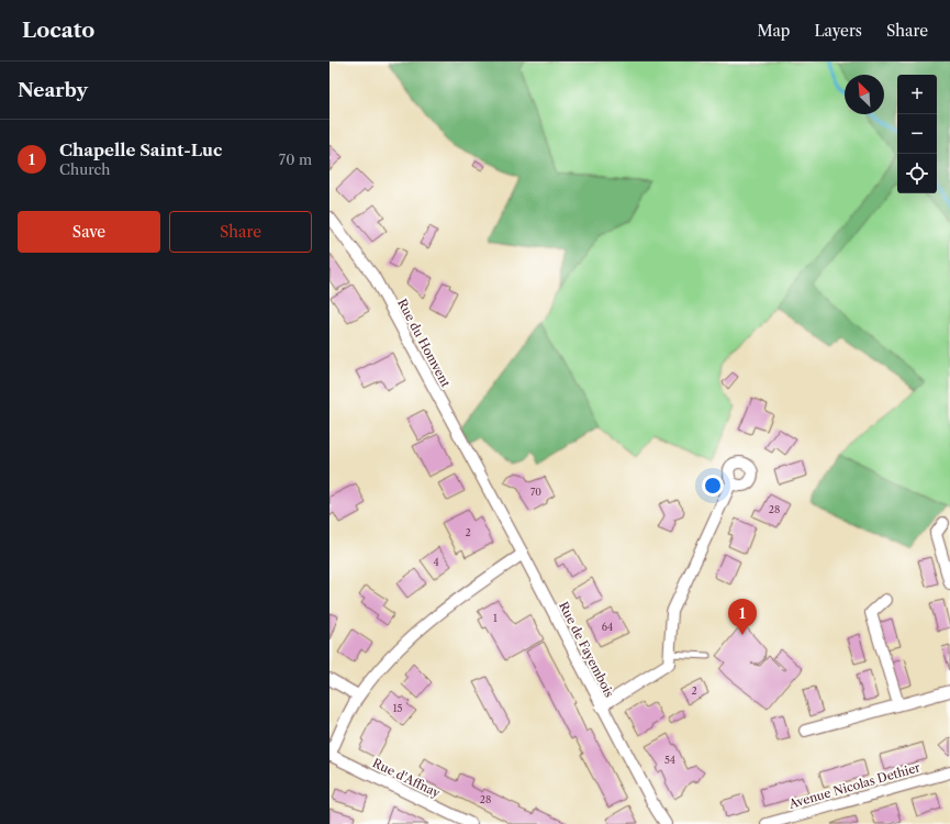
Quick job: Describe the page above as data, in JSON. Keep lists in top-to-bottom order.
{
  "streets": {
    "street": [
      "Rue du Homvent",
      "Rue de Fayembois",
      "Rue d'Affnay",
      "Avenue Nicolas Dethier"
    ]
  },
  "crossings": [
    ["Rue du Homvent", "Rue de Fayembois"]
  ],
  "house_numbers": [
    "70",
    "28",
    "2",
    "4",
    "1",
    "64",
    "2",
    "15",
    "54",
    "28"
  ],
  "north": "top left",
  "page": {
    "header": "Locato",
    "nav": ["Map", "Layers", "Share"],
    "heading": "Nearby",
    "map_buttons": ["+", "−"],
    "list": [
      {
        "mark": "1",
        "name": "Chapelle Saint-Luc",
        "note": "Church",
        "value": "70 m"
      }
    ],
    "buttons": ["Save", "Share"],
    "pins": "1"
  }
}
